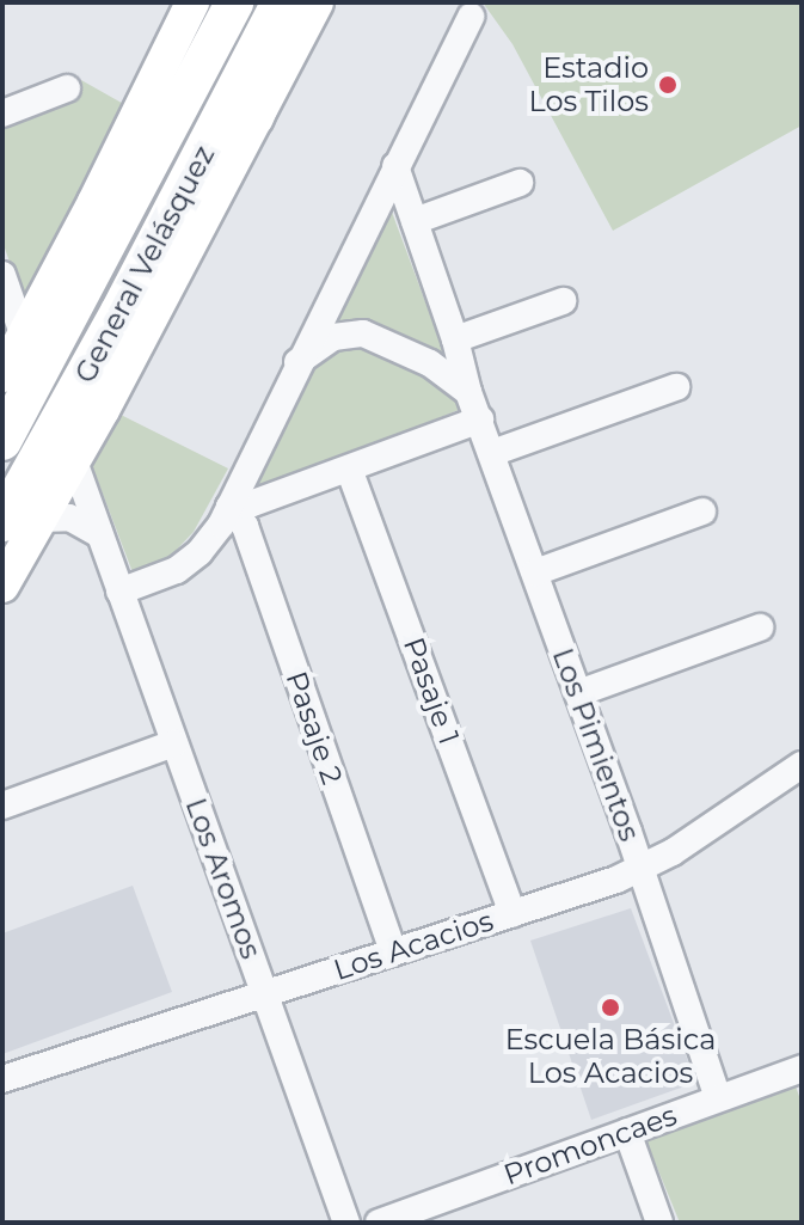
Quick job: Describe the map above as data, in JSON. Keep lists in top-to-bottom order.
{
  "streets": {
    "highway": ["General Velásquez"],
    "street": [
      "Pasaje 1",
      "Pasaje 2",
      "Los Pimientos",
      "Los Aromos",
      "Los Acacios",
      "Promoncaes"
    ]
  },
  "crossings": [
    ["Pasaje 1", "Los Acacios"],
    ["Pasaje 2", "Los Acacios"],
    ["Los Pimientos", "Los Acacios"],
    ["Los Pimientos", "Promoncaes"],
    ["Los Aromos", "Los Acacios"]
  ],
  "places": ["Estadio Los Tilos", "Escuela Básica Los Acacios"]
}
